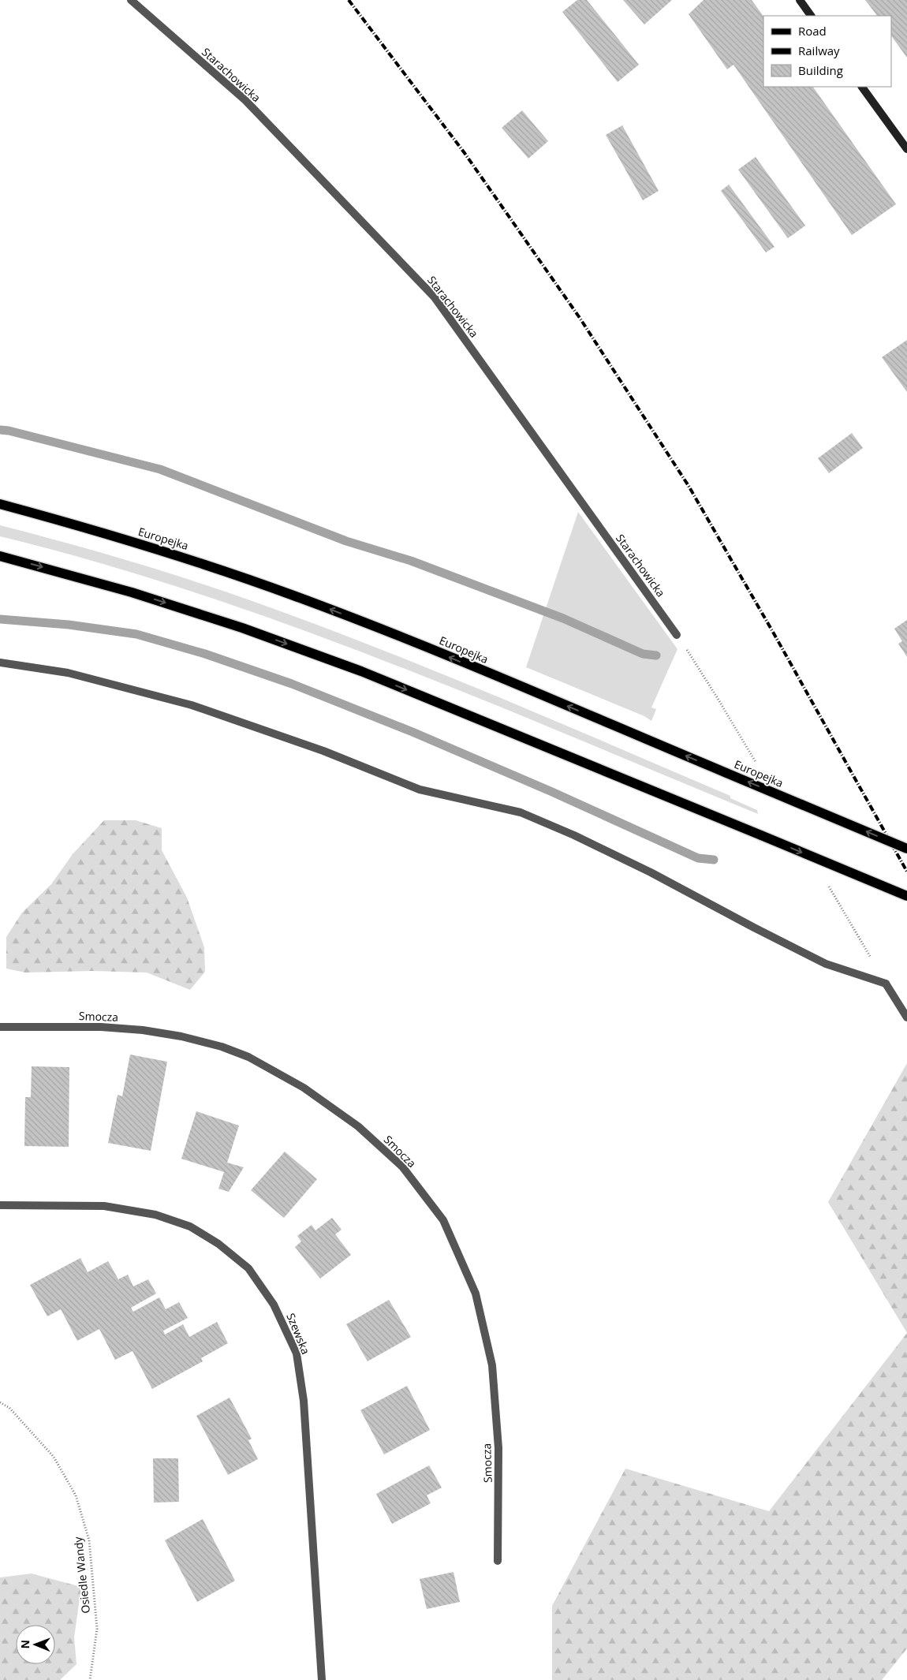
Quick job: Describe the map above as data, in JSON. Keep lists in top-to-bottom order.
{
  "streets": {
    "main road": ["Europejka"],
    "street": ["Starachowicka", "Smocza", "Szewska"],
    "path": ["Osiedle Wandy"]
  },
  "legend": ["Road", "Railway", "Building"],
  "north": "left"
}
